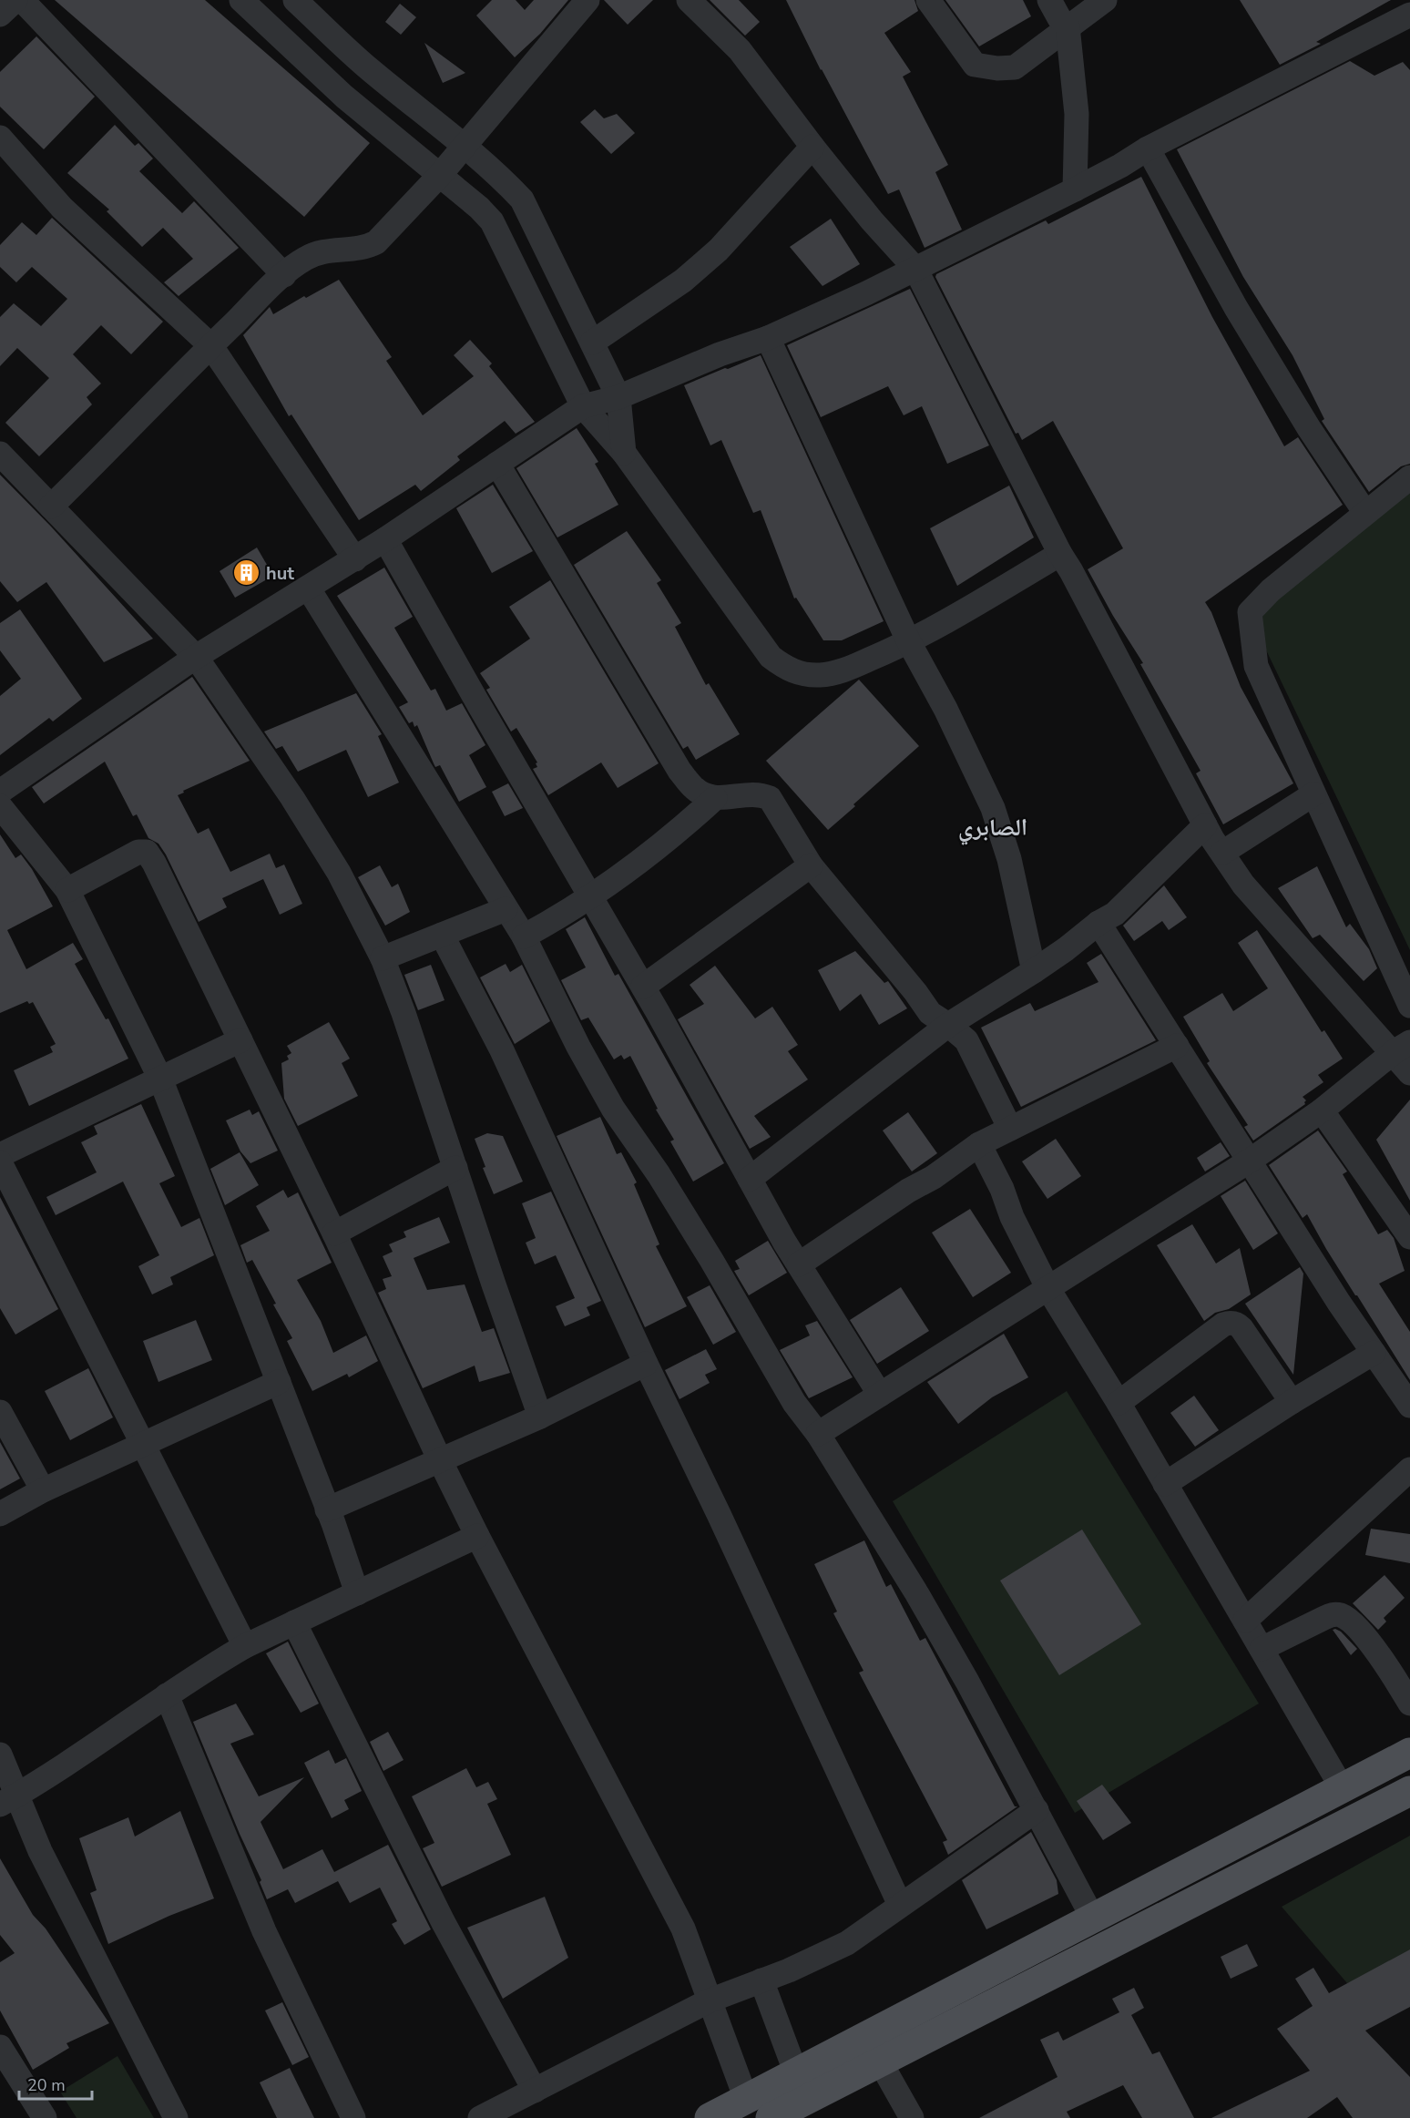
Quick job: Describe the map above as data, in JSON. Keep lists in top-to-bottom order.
{
  "districts": ["الصابري"],
  "places": {
    "building": ["hut"]
  },
  "scale_bar": "20 m"
}
